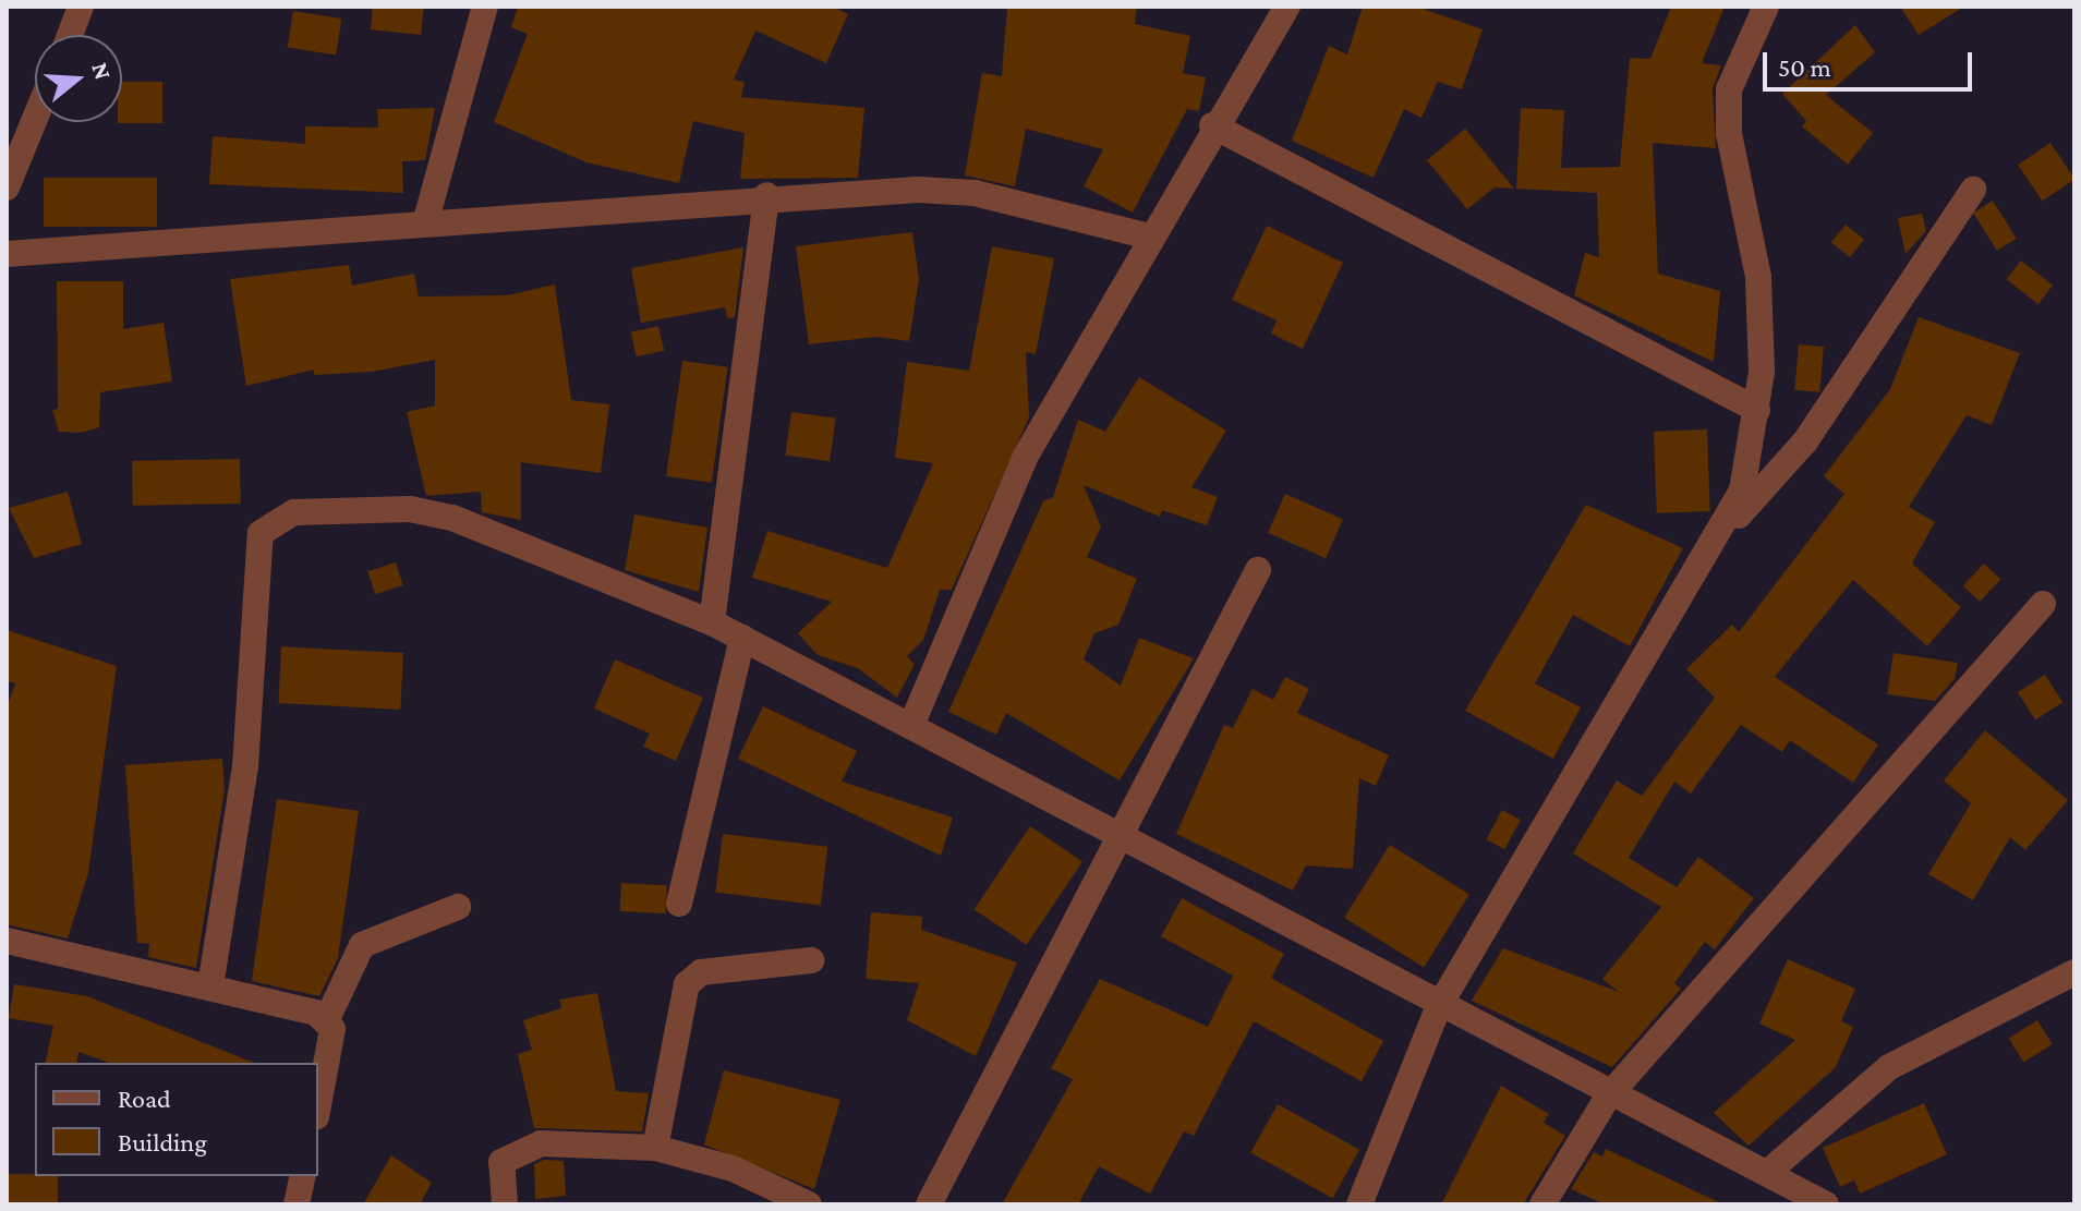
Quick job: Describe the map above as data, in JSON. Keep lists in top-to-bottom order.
{
  "legend": ["Road", "Building"],
  "scale_bar": "50 m",
  "north": "right"
}
